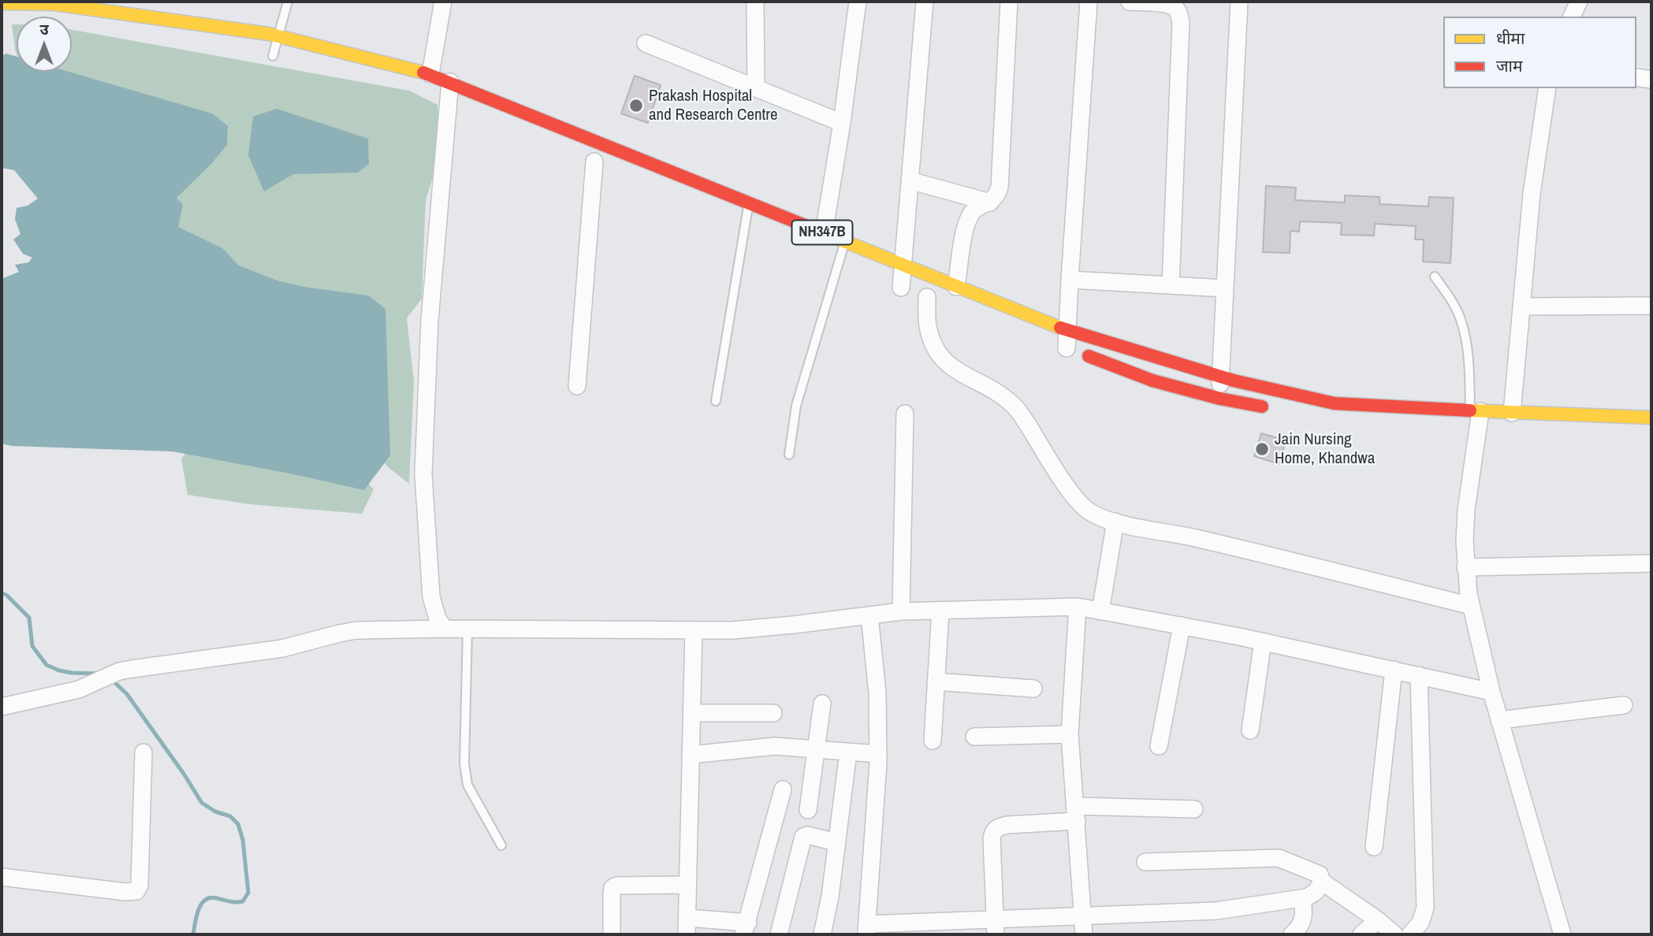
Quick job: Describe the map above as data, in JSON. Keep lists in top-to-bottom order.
{
  "streets": {
    "highway": ["NH347B"]
  },
  "places": ["Prakash Hospital and Research Centre", "Jain Nursing Home, Khandwa"],
  "legend": ["धीमा", "जाम"],
  "north": "top"
}
